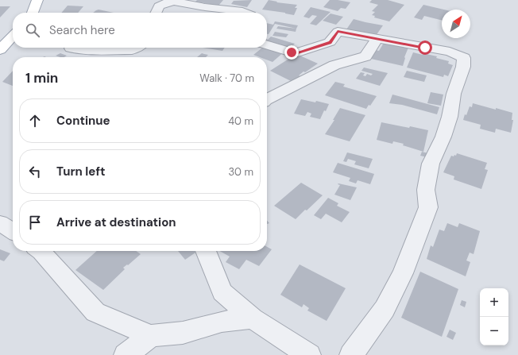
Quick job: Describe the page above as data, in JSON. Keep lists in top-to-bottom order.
{
  "north": "top right",
  "page": {
    "search": "Search here",
    "heading": ["1 min", "Walk · 70 m"],
    "list": [
      ["Continue", "40 m"],
      ["Turn left", "30 m"],
      "Arrive at destination"
    ],
    "map_buttons": ["+", "−"]
  }
}
